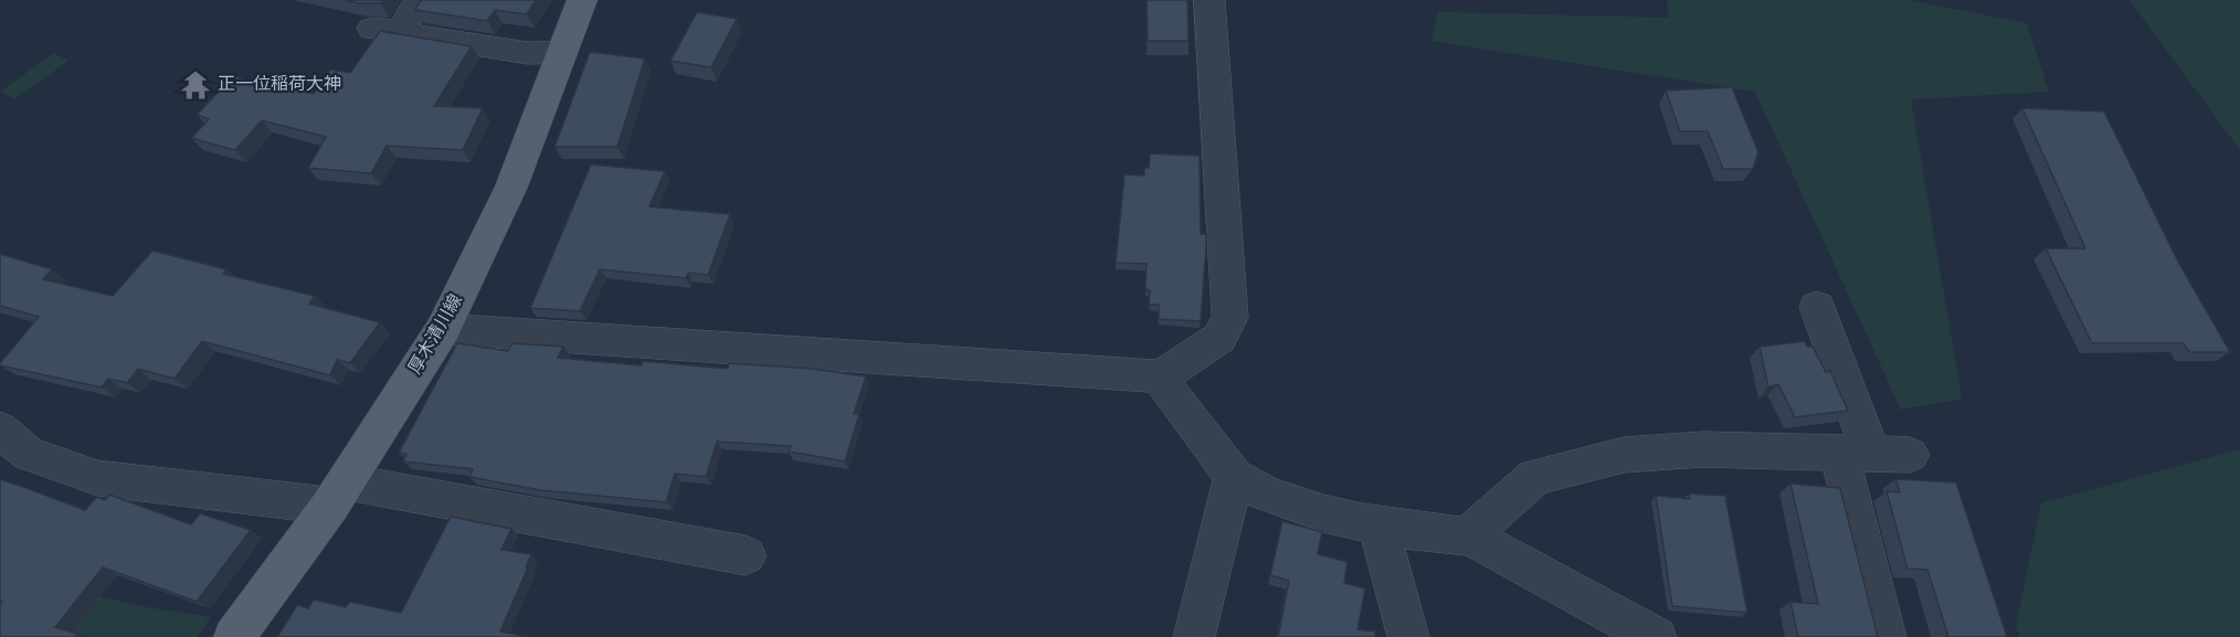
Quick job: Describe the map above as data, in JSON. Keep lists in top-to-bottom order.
{
  "streets": {
    "main road": ["厚木清川線"]
  },
  "places": {
    "temple": ["正一位稲荷大神"]
  }
}
